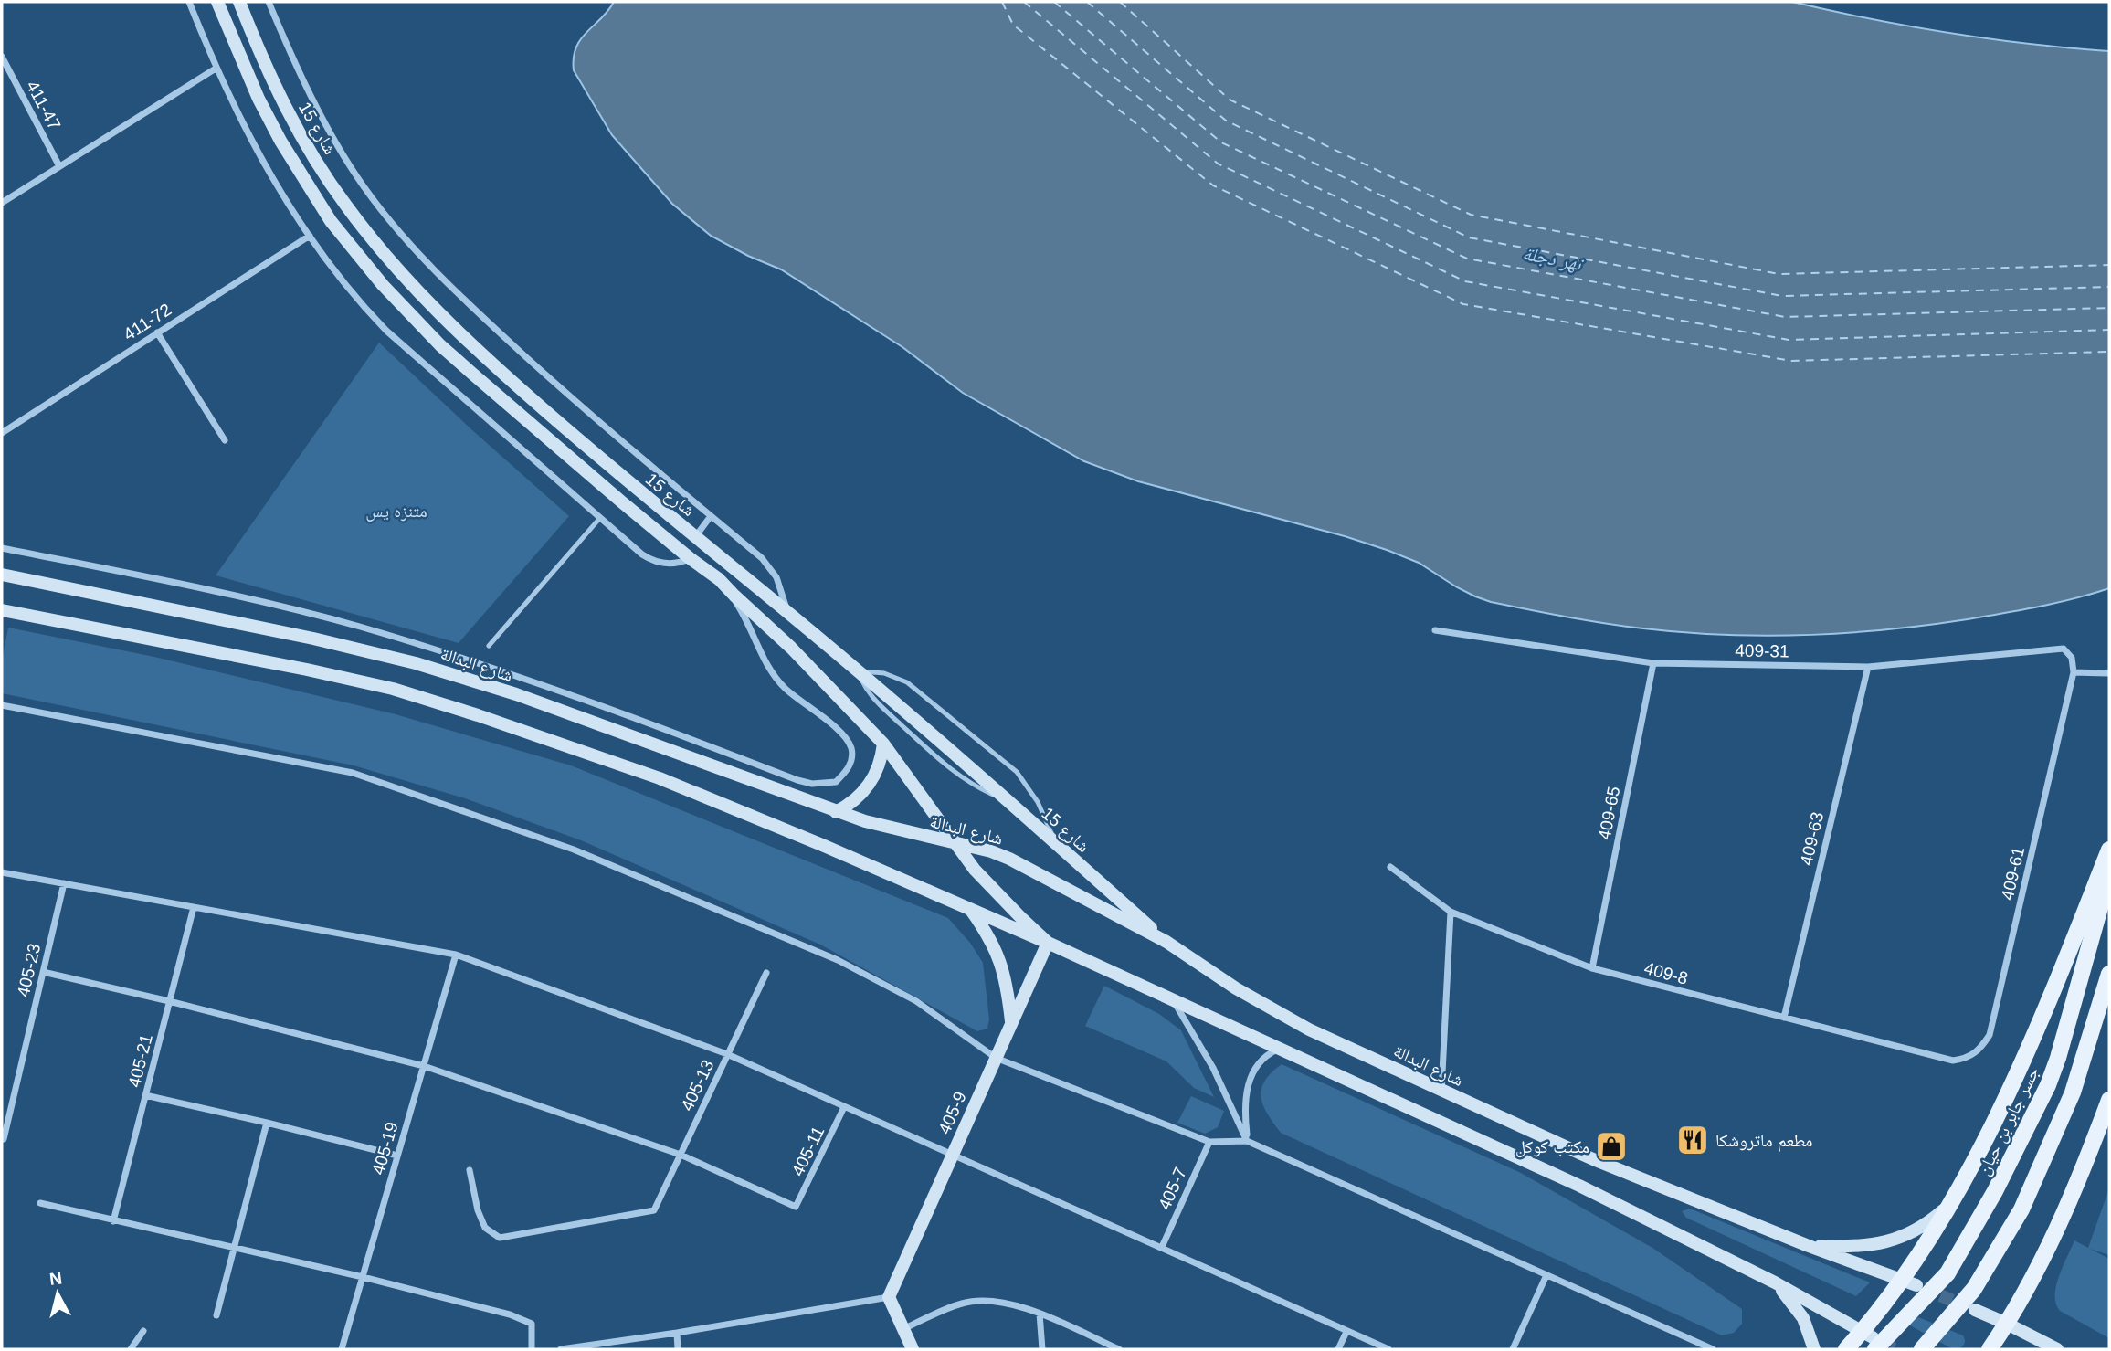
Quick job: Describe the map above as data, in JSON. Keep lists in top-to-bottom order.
{
  "streets": {
    "main road": [
      "شارع 15",
      "شارع البدالة",
      "405-9",
      "جسر جابر بن حيان"
    ],
    "street": [
      "411-47",
      "411-72",
      "409-31",
      "409-65",
      "409-63",
      "409-61",
      "405-23",
      "409-8",
      "405-21",
      "405-13",
      "405-19",
      "405-11",
      "405-7"
    ]
  },
  "crossings": [
    ["شارع 15", "شارع البدالة"],
    ["شارع 15", "405-9"],
    ["409-31", "409-65"],
    ["409-31", "409-63"],
    ["409-31", "409-61"],
    ["409-65", "409-8"],
    ["409-63", "409-8"],
    ["409-61", "409-8"],
    ["405-13", "405-11"]
  ],
  "water": ["نهر دجلة"],
  "parks": ["متنزه يس"],
  "places": {
    "restaurant": ["مطعم ماتروشكا"],
    "shop": ["مكتب كوكل"]
  },
  "north": "top"
}
